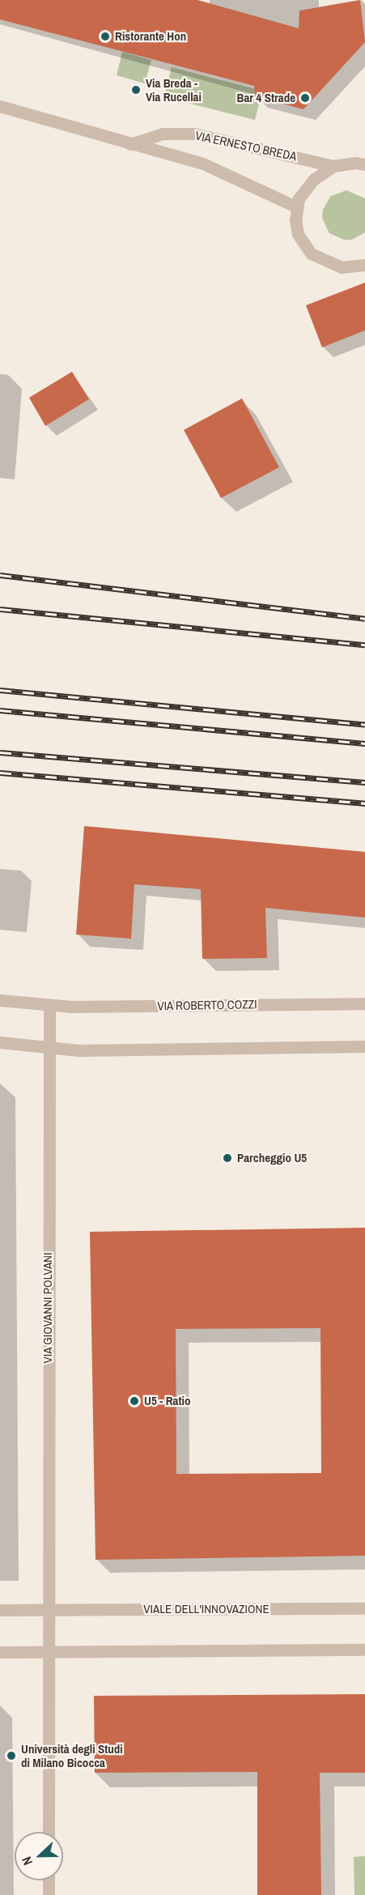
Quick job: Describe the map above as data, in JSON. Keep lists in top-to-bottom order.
{
  "streets": {
    "street": [
      "VIA ERNESTO BREDA",
      "VIA ROBERTO COZZI",
      "VIA GIOVANNI POLVANI",
      "VIALE DELL'INNOVAZIONE"
    ]
  },
  "crossings": [
    ["VIA ROBERTO COZZI", "VIA GIOVANNI POLVANI"],
    ["VIA GIOVANNI POLVANI", "VIALE DELL'INNOVAZIONE"]
  ],
  "places": [
    "Ristorante Hon",
    "Via Breda - Via Rucellai",
    "Bar 4 Strade",
    "Parcheggio U5",
    "U5 - Ratio",
    "Università degli Studi di Milano Bicocca"
  ],
  "north": "left"
}
